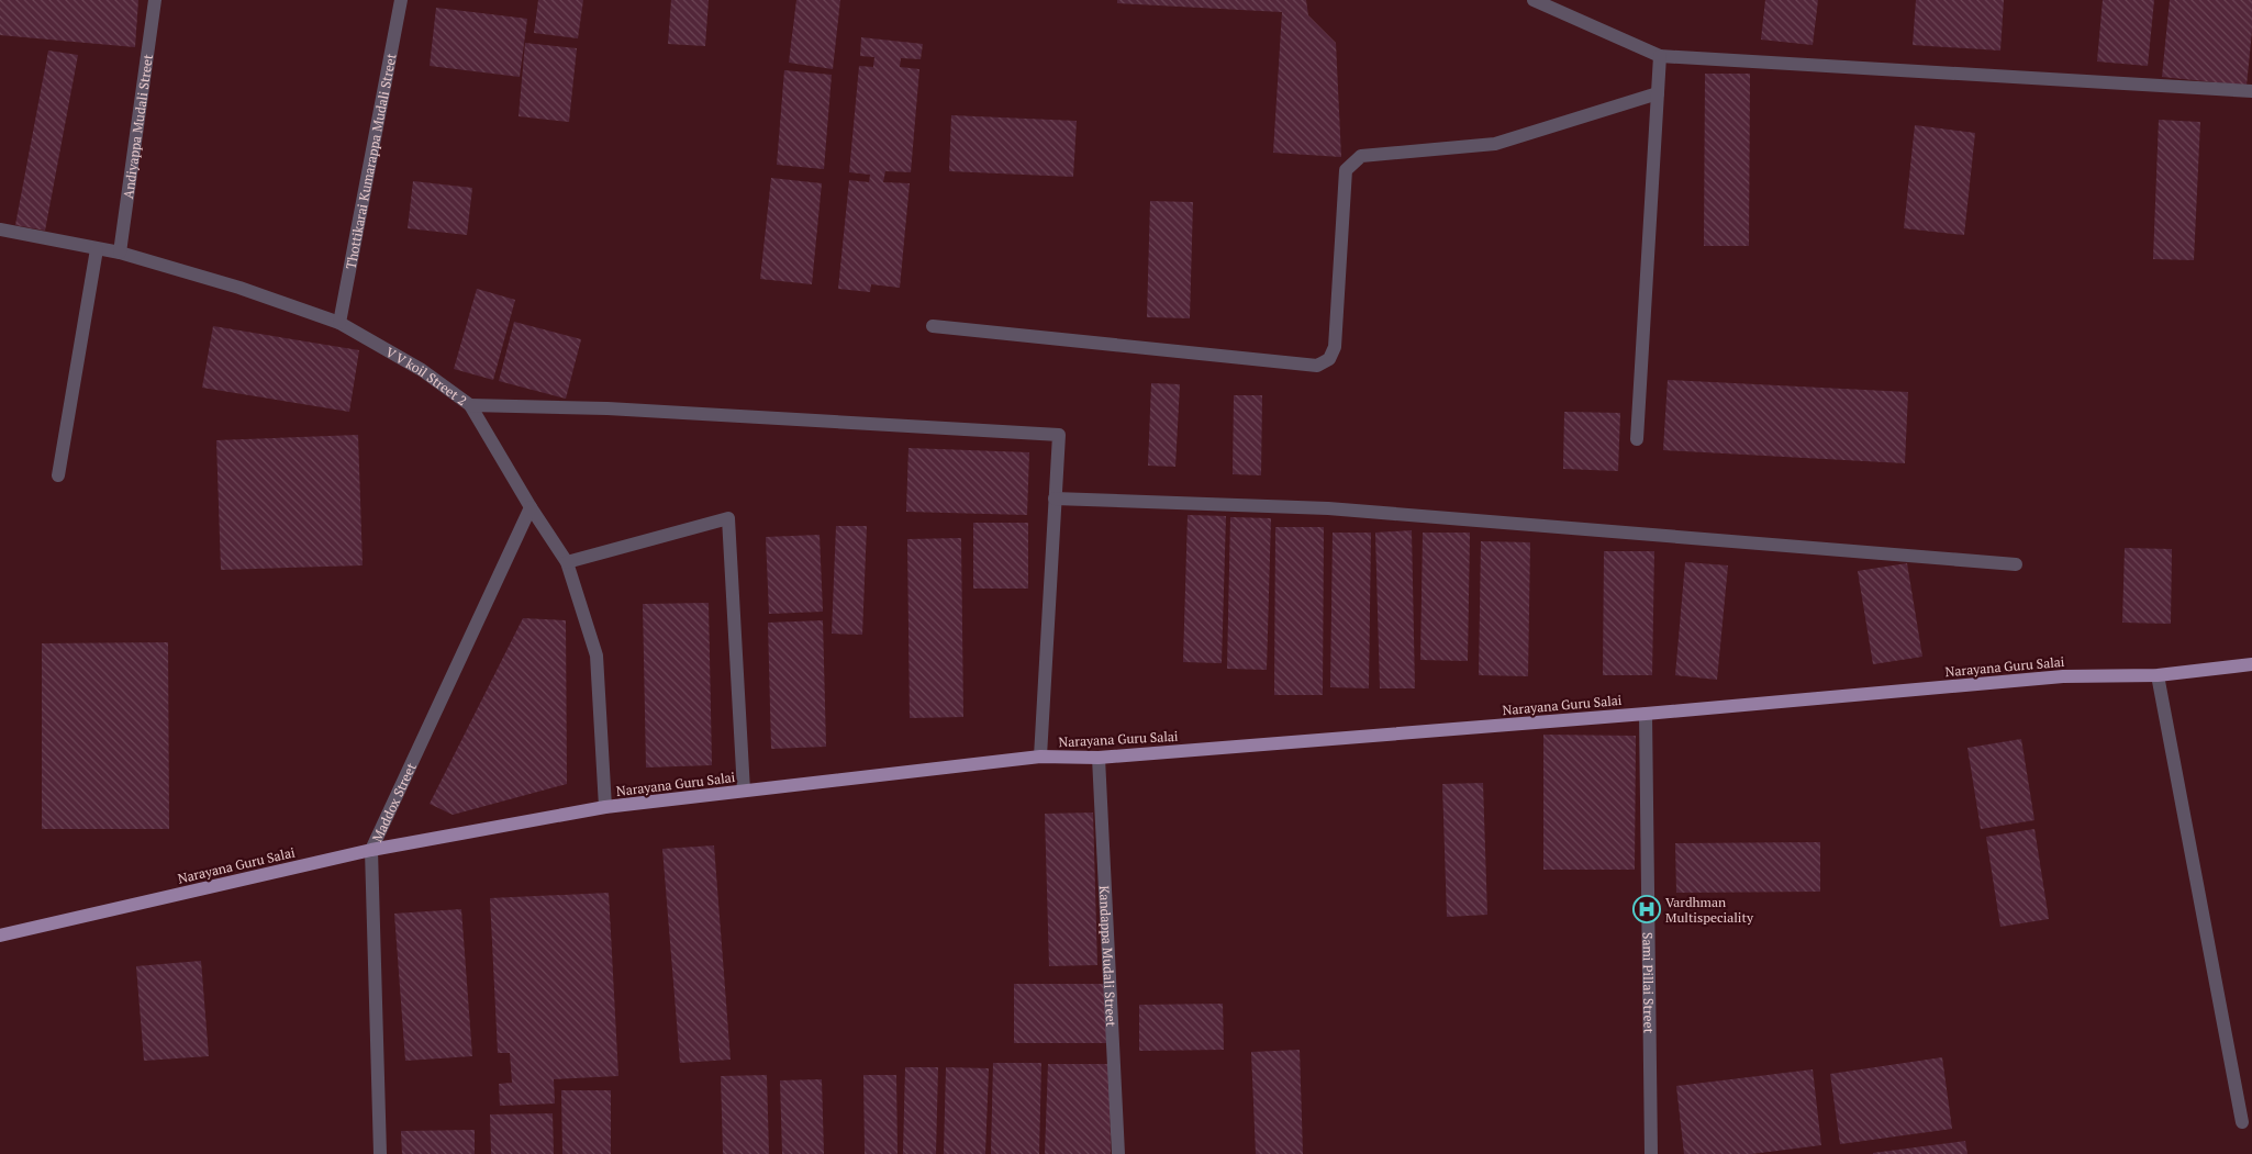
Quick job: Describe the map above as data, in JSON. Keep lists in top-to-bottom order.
{
  "streets": {
    "main road": ["Narayana Guru Salai"],
    "street": [
      "Andiyappa Mudali Street",
      "Thottikarai Kumarappa Mudali Street",
      "V V koil Street 2",
      "Maddox Street",
      "Kandappa Mudali Street",
      "Sami Pillai Street"
    ]
  },
  "crossings": [
    ["Andiyappa Mudali Street", "V V koil Street 2"],
    ["Thottikarai Kumarappa Mudali Street", "V V koil Street 2"],
    ["V V koil Street 2", "Narayana Guru Salai"],
    ["V V koil Street 2", "Maddox Street"],
    ["Narayana Guru Salai", "Maddox Street"],
    ["Narayana Guru Salai", "Kandappa Mudali Street"],
    ["Narayana Guru Salai", "Sami Pillai Street"]
  ],
  "places": {
    "hospital": ["Vardhman Multispeciality"]
  }
}
